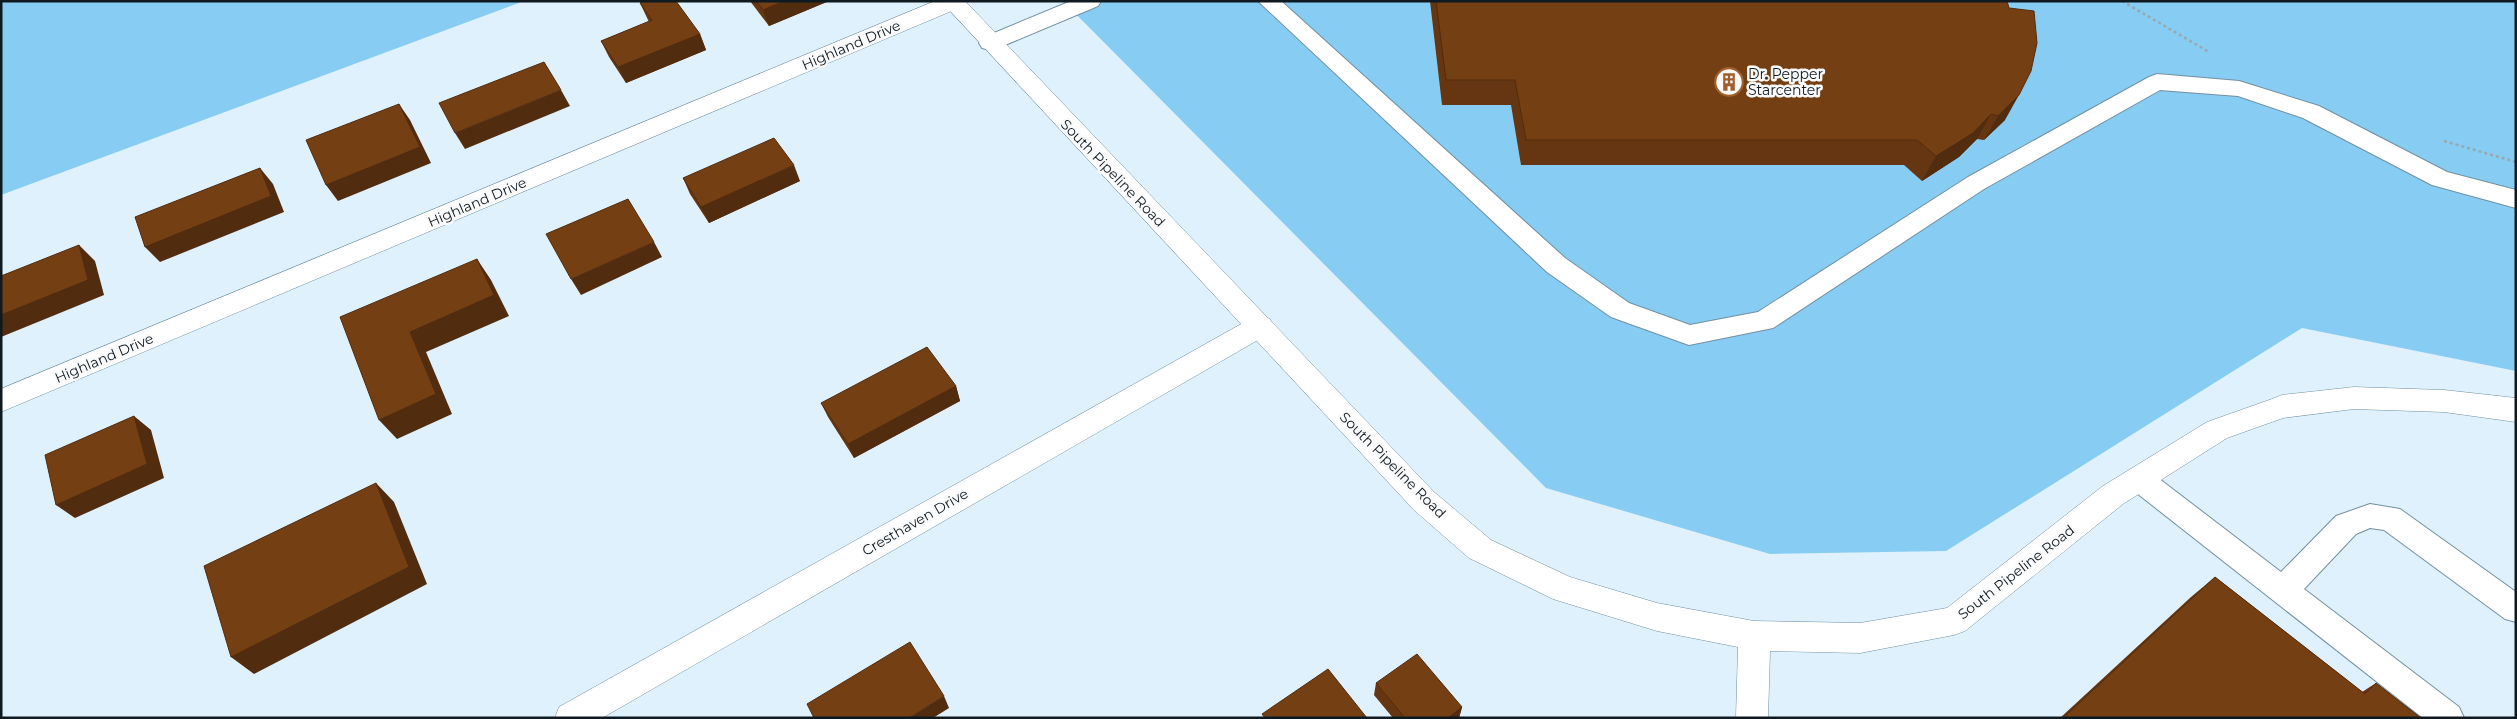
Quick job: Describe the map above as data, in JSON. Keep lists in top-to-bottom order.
{
  "streets": {
    "street": ["Highland Drive", "South Pipeline Road", "Cresthaven Drive"]
  },
  "crossings": [
    ["Highland Drive", "South Pipeline Road"],
    ["South Pipeline Road", "Cresthaven Drive"]
  ],
  "places": {
    "building": ["Dr. Pepper Starcenter"]
  }
}
